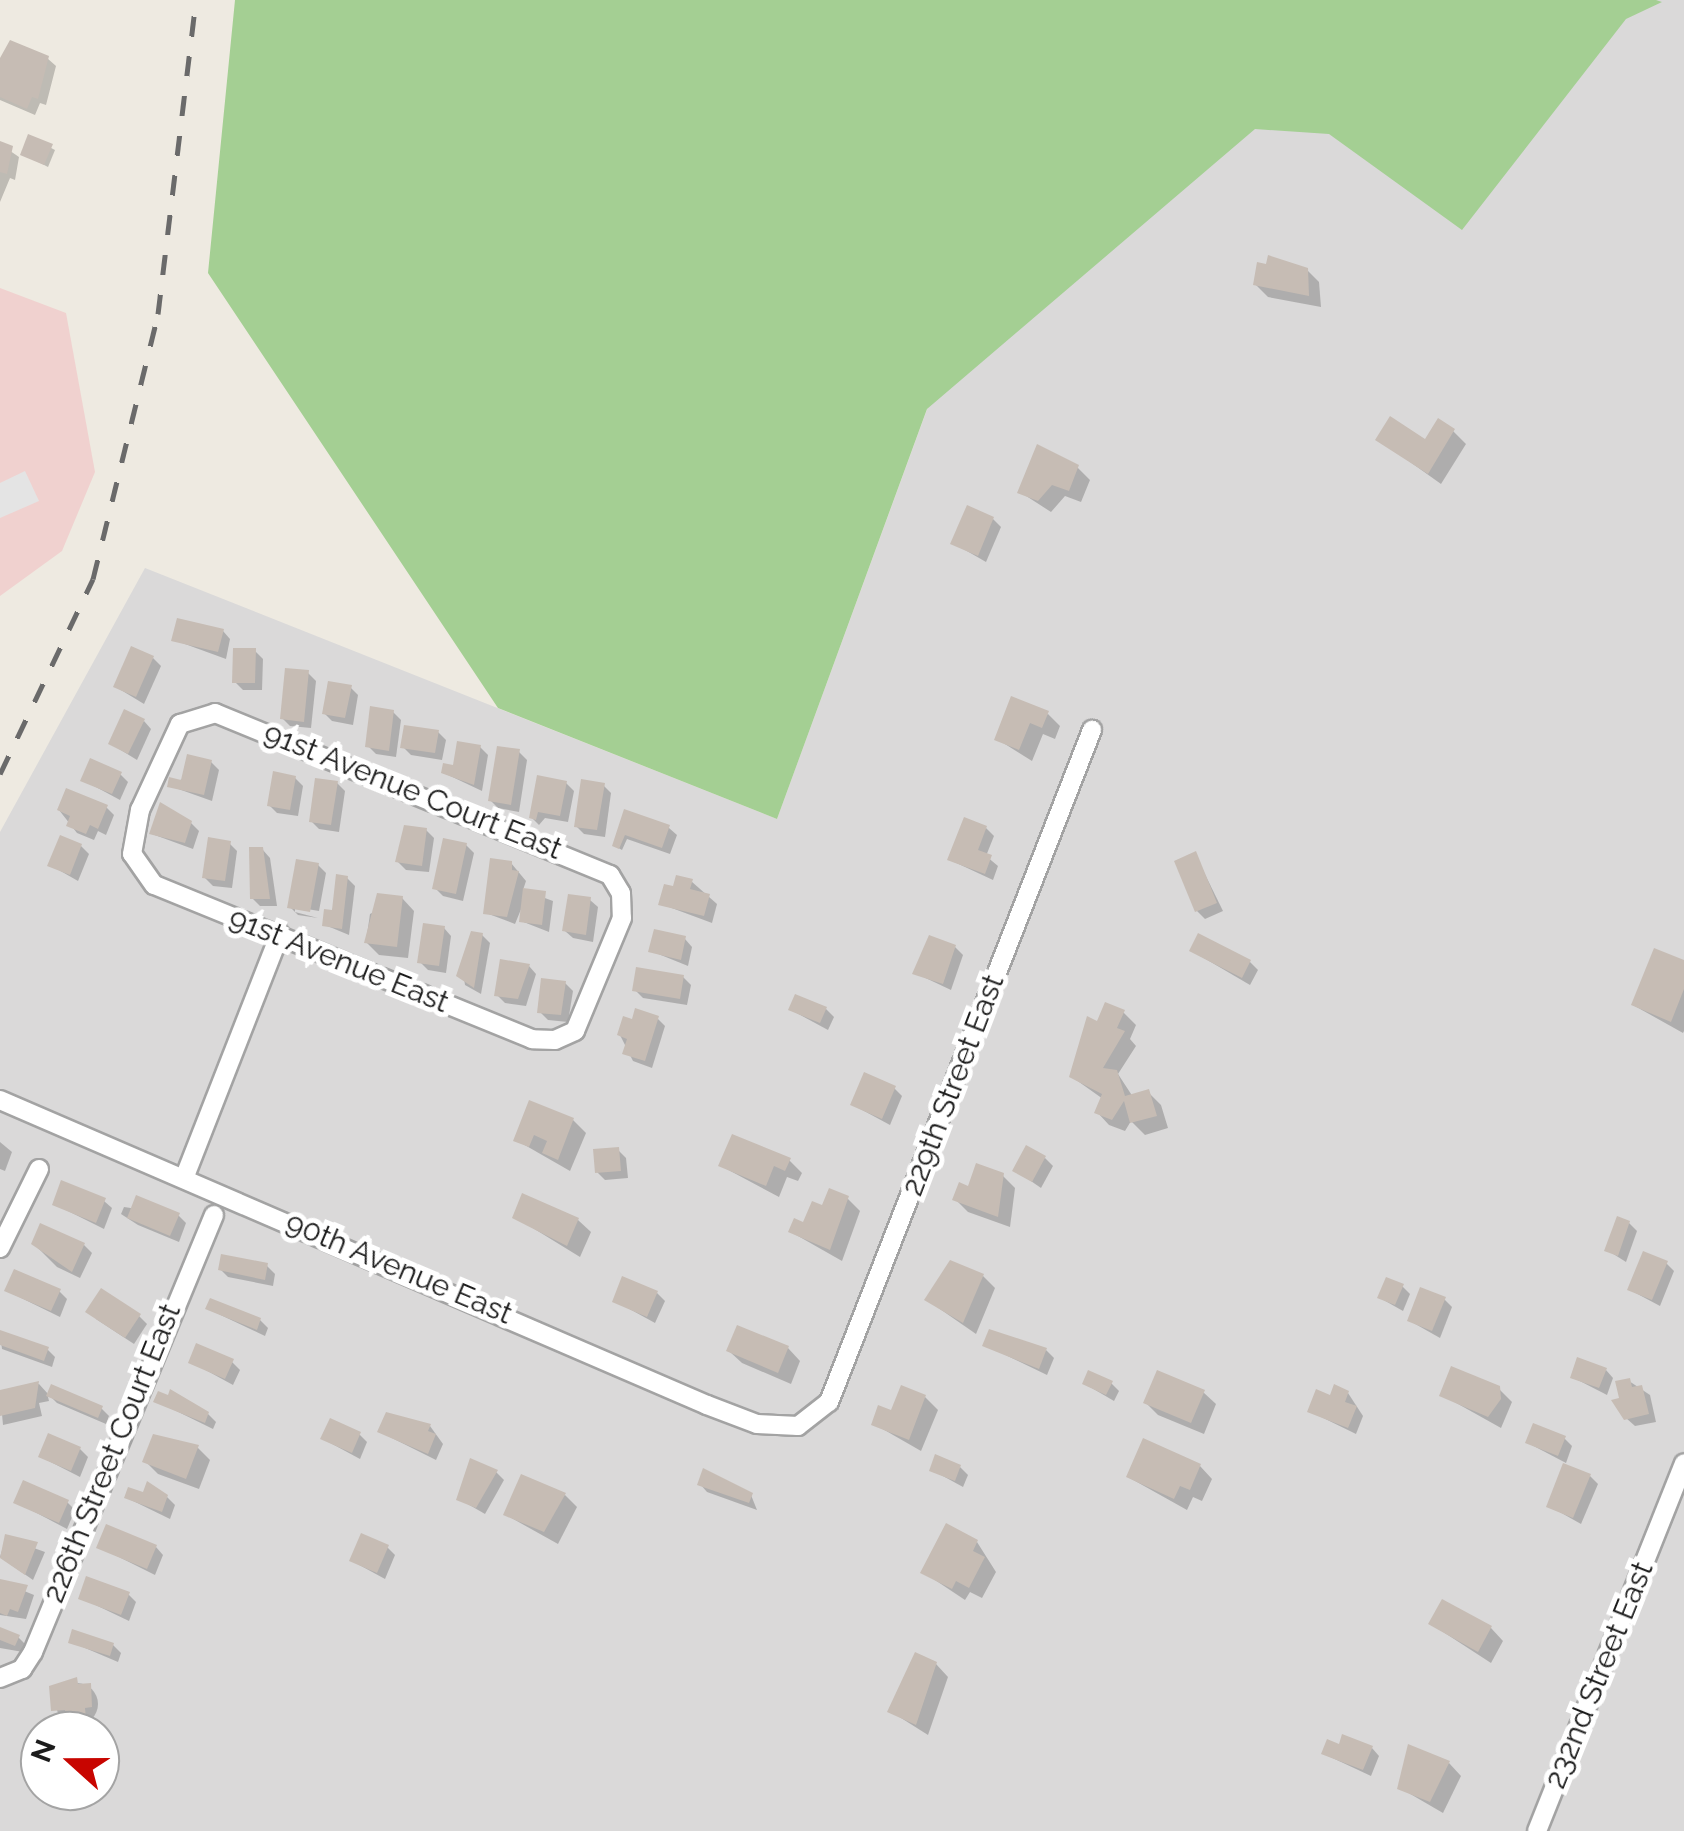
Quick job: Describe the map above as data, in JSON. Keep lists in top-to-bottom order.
{
  "streets": {
    "street": [
      "91st Avenue Court East",
      "91st Avenue East",
      "229th Street East",
      "90th Avenue East",
      "226th Street Court East",
      "232nd Street East"
    ]
  },
  "crossings": [
    ["91st Avenue Court East", "91st Avenue East"],
    ["229th Street East", "90th Avenue East"]
  ],
  "north": "left"
}
